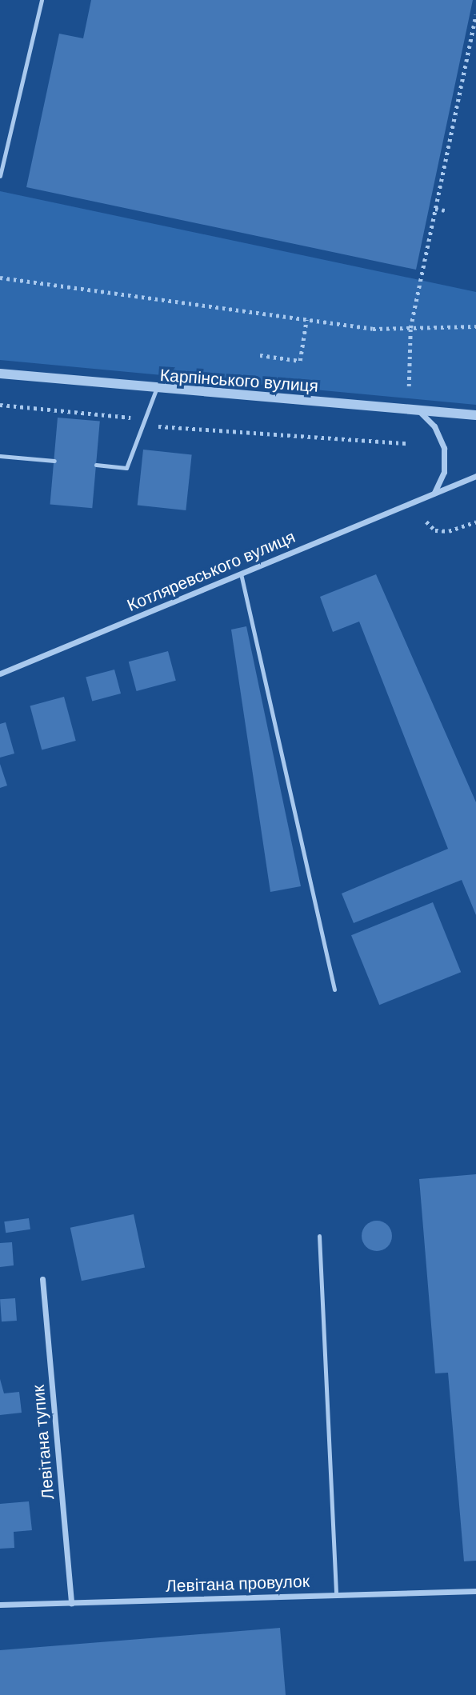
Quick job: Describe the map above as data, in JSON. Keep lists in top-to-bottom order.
{
  "streets": {
    "street": [
      "Карпінського вулиця",
      "Котляревського вулиця",
      "Левітана тупик",
      "Левітана провулок"
    ]
  },
  "crossings": [
    ["Левітана тупик", "Левітана провулок"]
  ]
}
